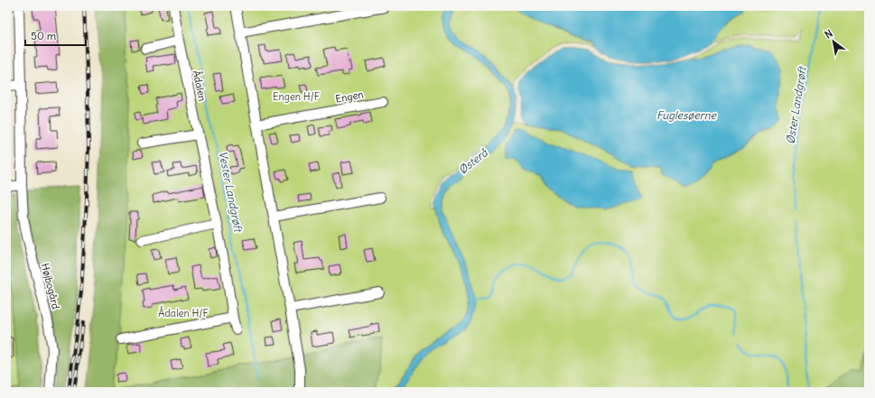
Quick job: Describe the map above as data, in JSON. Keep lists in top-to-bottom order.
{
  "streets": {
    "street": ["Ådalen", "Engen", "Højbogård"]
  },
  "water": [
    "Øster Landgrøft",
    "Fuglesøerne",
    "Østerå",
    "Vester Landgrøft"
  ],
  "parks": ["Engen H/F", "Ådalen H/F"],
  "scale_bar": "50 m",
  "north": "top left"
}
